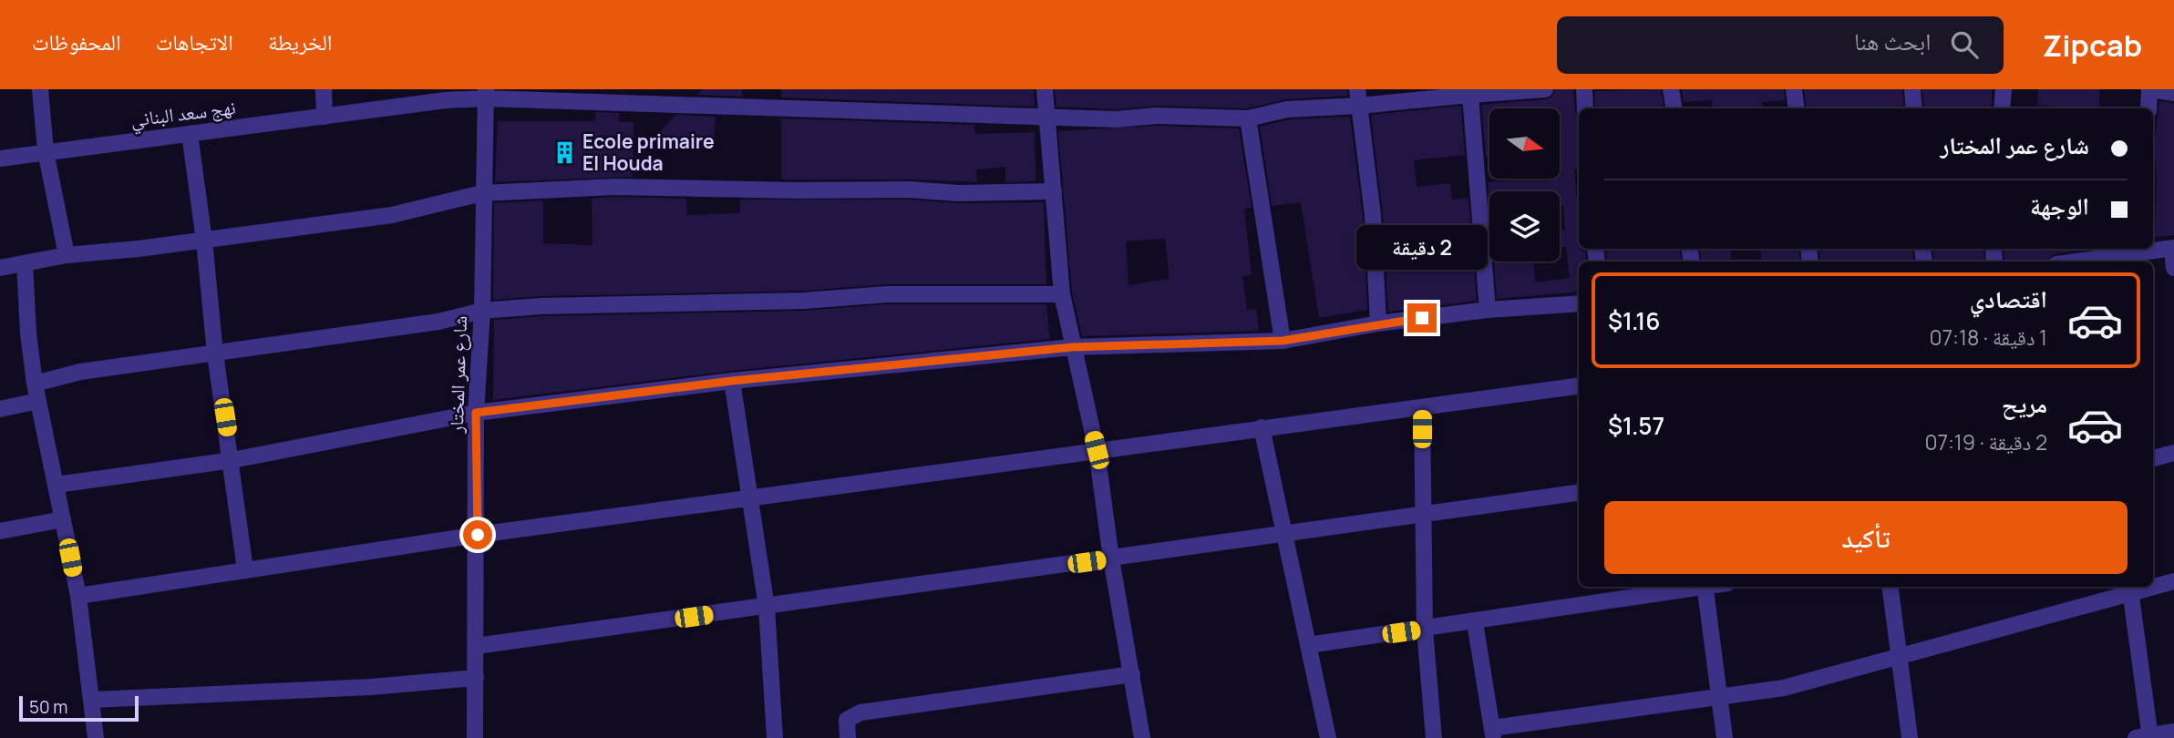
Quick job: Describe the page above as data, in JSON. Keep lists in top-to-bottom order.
{
  "streets": {
    "street": ["نهج سعد البناني", "شارع عمر المختار"]
  },
  "crossings": [
    ["نهج سعد البناني", "شارع عمر المختار"]
  ],
  "places": {
    "building": ["Ecole primaire El Houda"]
  },
  "scale_bar": "50 m",
  "north": "right",
  "page": {
    "header": "Zipcab",
    "search": "ابحث هنا",
    "nav": ["الخريطة", "الاتجاهات", "المحفوظات"],
    "banner": ["شارع عمر المختار", "الوجهة"],
    "bubble": "2 دقيقة",
    "list": [
      {
        "name": "اقتصادي",
        "note": "1 دقيقة · 07:18",
        "value": "$1.16"
      },
      {
        "name": "مريح",
        "note": "2 دقيقة · 07:19",
        "value": "$1.57"
      }
    ],
    "buttons": "تأكيد",
    "scale": "50 m"
  }
}
